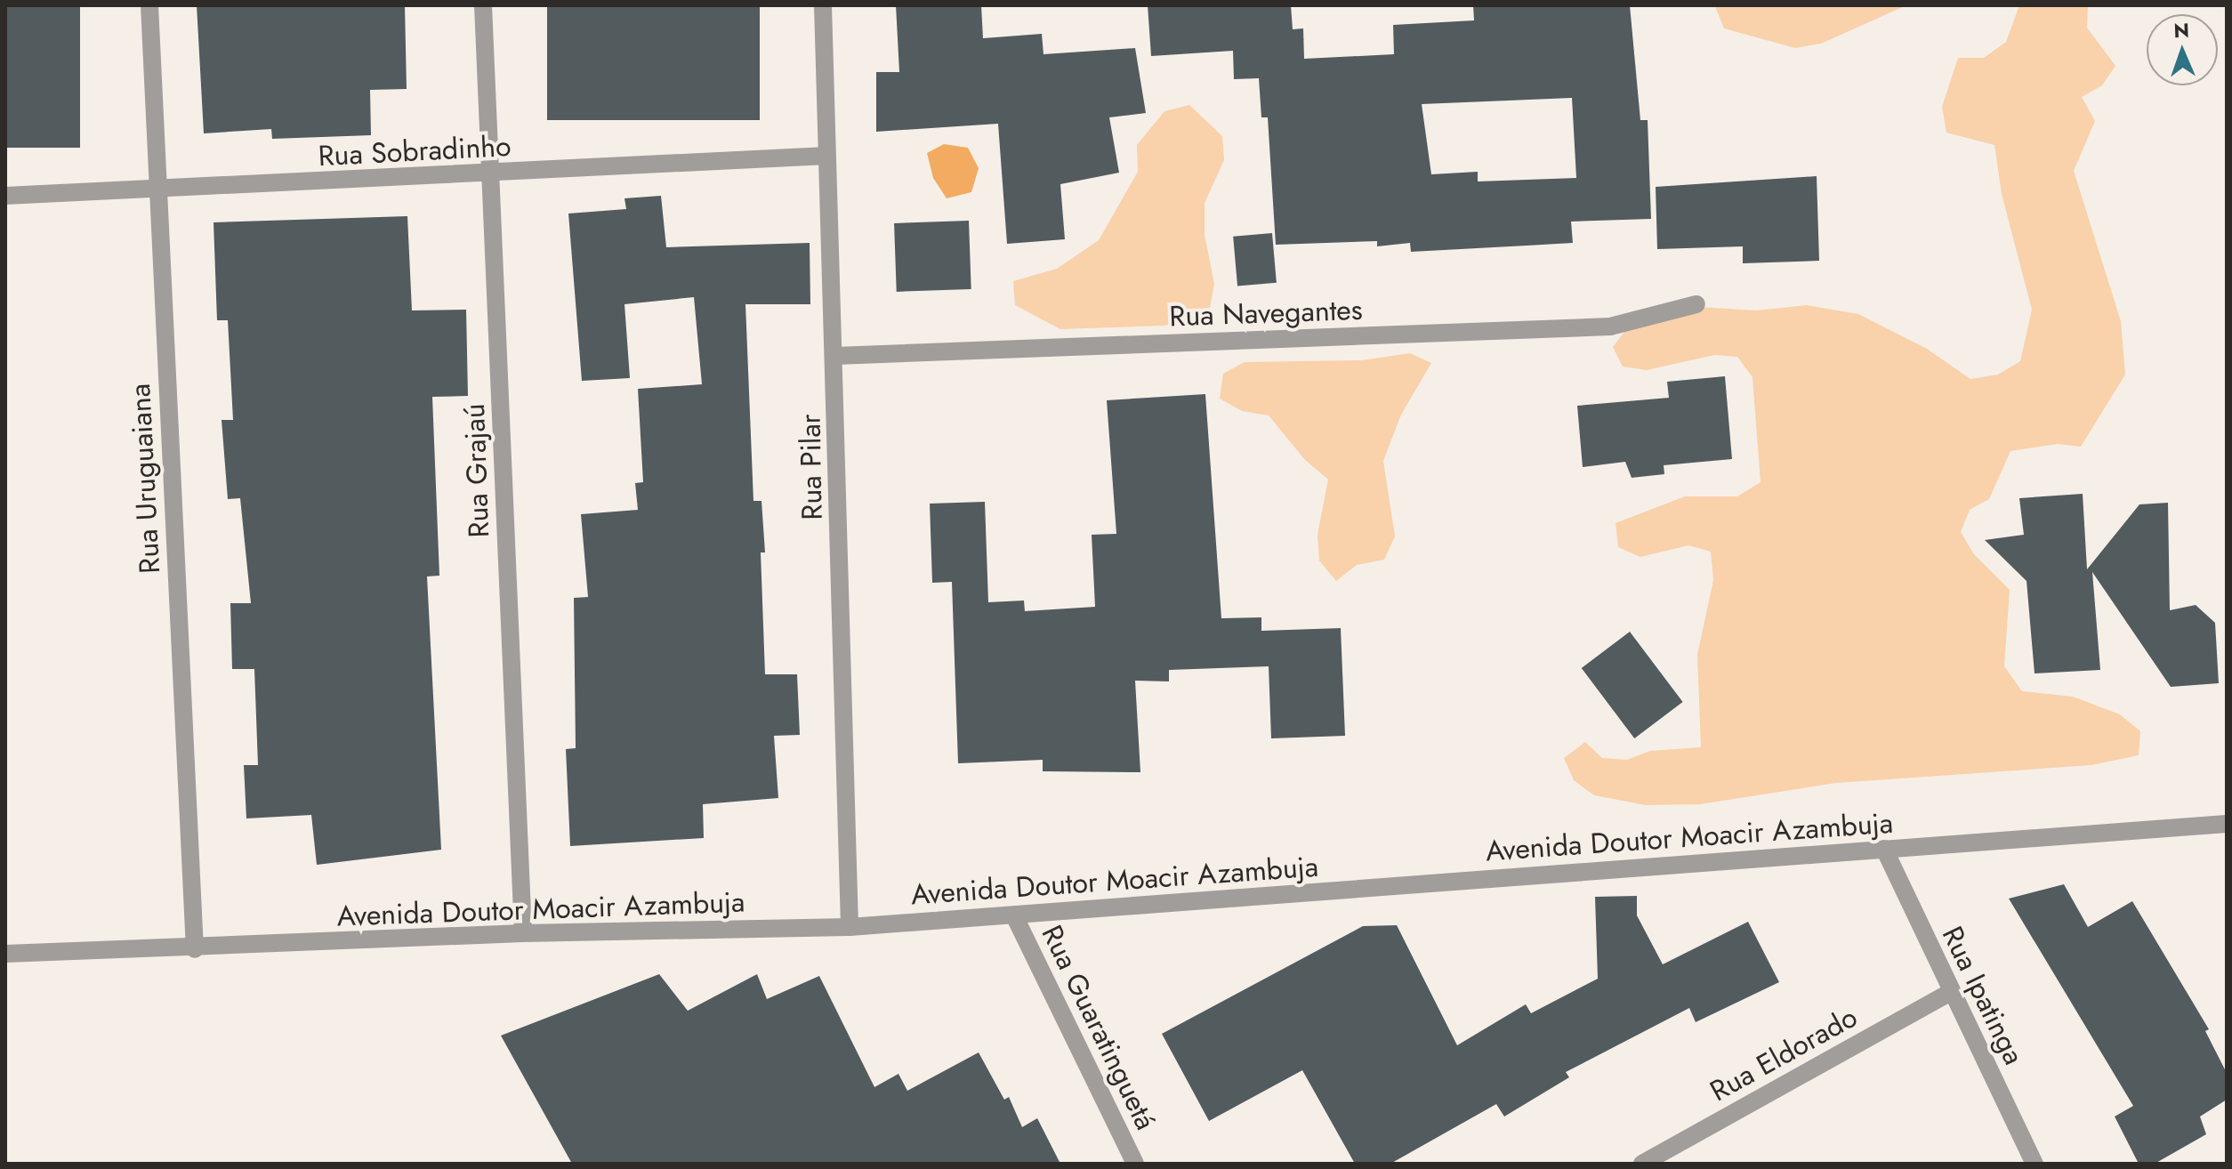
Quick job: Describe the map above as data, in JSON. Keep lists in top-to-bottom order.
{
  "streets": {
    "street": [
      "Rua Sobradinho",
      "Rua Navegantes",
      "Rua Pilar",
      "Rua Grajaú",
      "Rua Uruguaiana",
      "Avenida Doutor Moacir Azambuja",
      "Rua Ipatinga",
      "Rua Guaratinguetá",
      "Rua Eldorado"
    ]
  },
  "crossings": [
    ["Rua Sobradinho", "Rua Pilar"],
    ["Rua Sobradinho", "Rua Grajaú"],
    ["Rua Sobradinho", "Rua Uruguaiana"],
    ["Rua Navegantes", "Rua Pilar"],
    ["Rua Pilar", "Avenida Doutor Moacir Azambuja"],
    ["Rua Grajaú", "Avenida Doutor Moacir Azambuja"],
    ["Rua Uruguaiana", "Avenida Doutor Moacir Azambuja"],
    ["Avenida Doutor Moacir Azambuja", "Rua Ipatinga"],
    ["Avenida Doutor Moacir Azambuja", "Rua Guaratinguetá"],
    ["Rua Ipatinga", "Rua Eldorado"]
  ],
  "north": "top"
}
